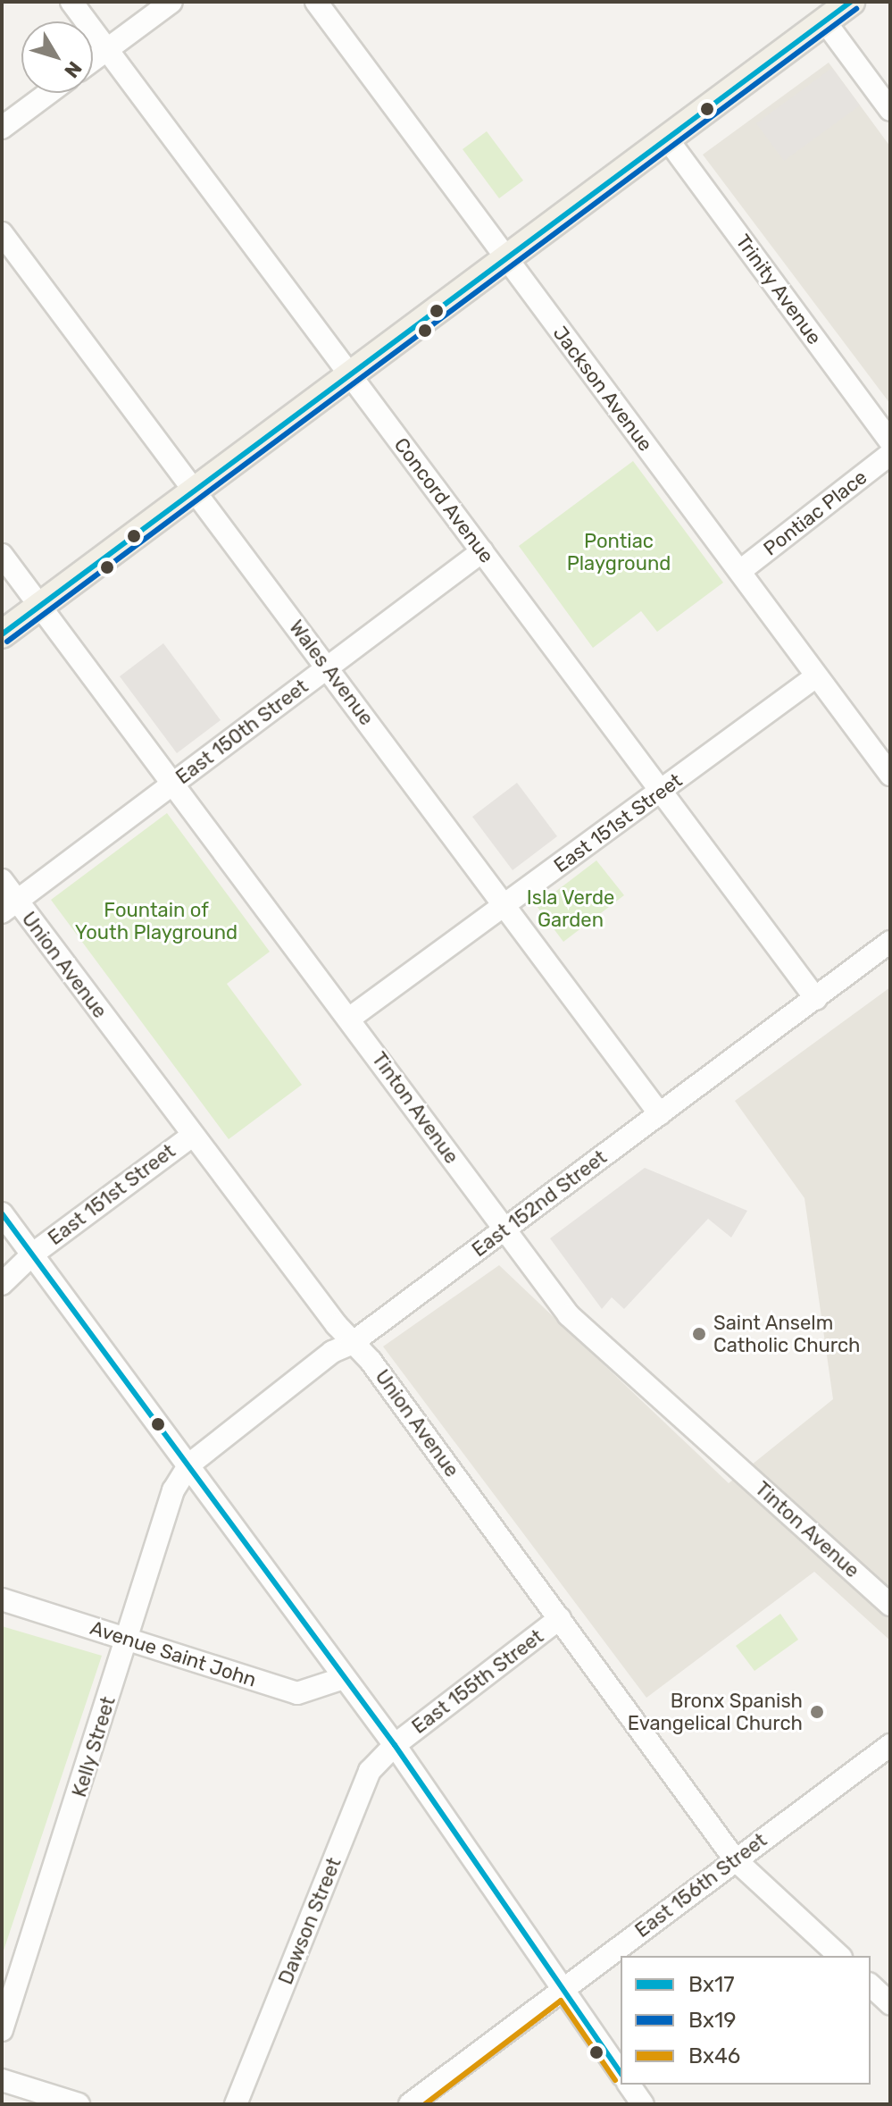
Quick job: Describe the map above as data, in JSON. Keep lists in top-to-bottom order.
{
  "streets": {
    "street": [
      "Trinity Avenue",
      "Jackson Avenue",
      "Concord Avenue",
      "Pontiac Place",
      "Wales Avenue",
      "East 150th Street",
      "East 151st Street",
      "Union Avenue",
      "Tinton Avenue",
      "East 152nd Street",
      "Avenue Saint John",
      "East 155th Street",
      "Kelly Street",
      "East 156th Street",
      "Dawson Street"
    ]
  },
  "crossings": [
    ["Jackson Avenue", "Pontiac Place"],
    ["Jackson Avenue", "East 151st Street"],
    ["Concord Avenue", "East 150th Street"],
    ["Concord Avenue", "East 151st Street"],
    ["Concord Avenue", "East 152nd Street"],
    ["Wales Avenue", "East 150th Street"],
    ["Wales Avenue", "East 151st Street"],
    ["Wales Avenue", "East 152nd Street"],
    ["East 150th Street", "Union Avenue"],
    ["East 150th Street", "Tinton Avenue"],
    ["East 151st Street", "Union Avenue"],
    ["East 151st Street", "Tinton Avenue"],
    ["Union Avenue", "East 152nd Street"],
    ["Union Avenue", "East 155th Street"],
    ["Union Avenue", "East 156th Street"],
    ["Tinton Avenue", "East 152nd Street"],
    ["East 152nd Street", "Kelly Street"],
    ["Avenue Saint John", "Kelly Street"],
    ["East 155th Street", "Dawson Street"]
  ],
  "parks": ["Pontiac Playground", "Isla Verde Garden", "Fountain of Youth Playground"],
  "places": ["Saint Anselm Catholic Church", "Bronx Spanish Evangelical Church"],
  "lines": ["transit line Bx17", "transit line Bx19", "transit line Bx46"],
  "legend": ["Bx17", "Bx19", "Bx46"],
  "north": "bottom right"
}
